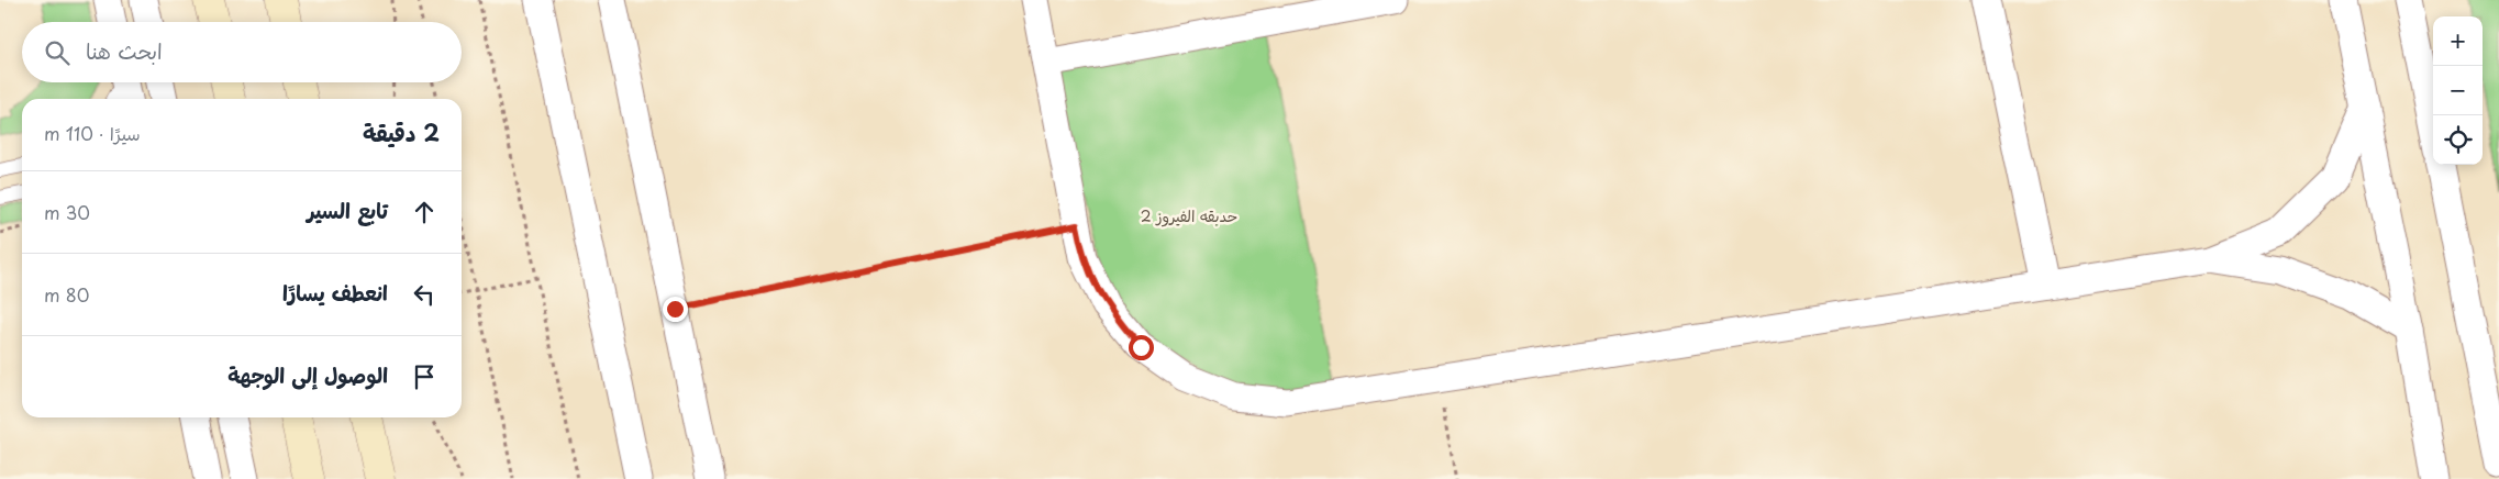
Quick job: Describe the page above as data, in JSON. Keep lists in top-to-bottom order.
{
  "parks": ["حدبقه الفيروز 2"],
  "page": {
    "map_buttons": ["+", "−"],
    "search": "ابحث هنا",
    "heading": ["2 دقيقة", "سيرًا · 110 m"],
    "list": [
      ["تابع السير", "30 m"],
      ["انعطف يسارًا", "80 m"],
      "الوصول إلى الوجهة"
    ]
  }
}
